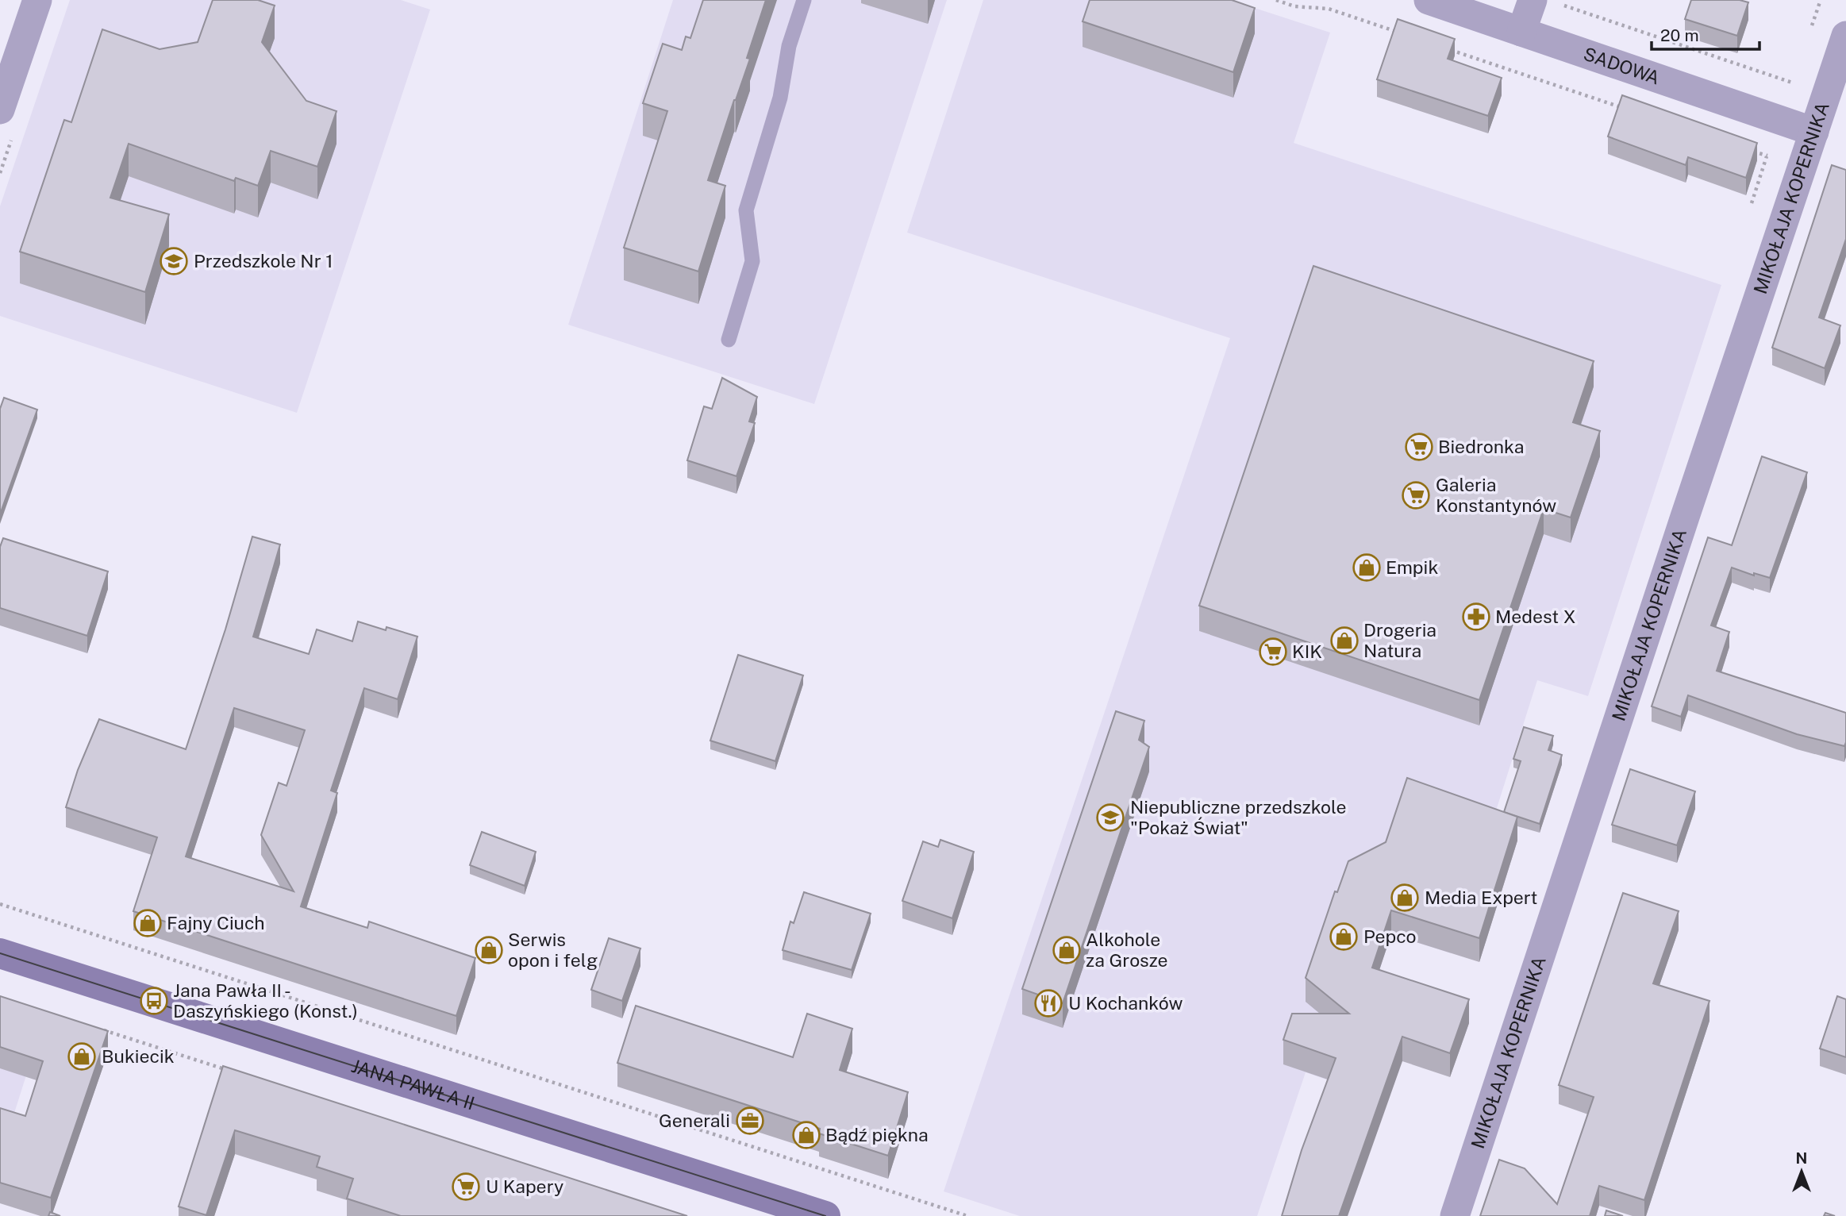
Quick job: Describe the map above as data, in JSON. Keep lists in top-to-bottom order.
{
  "streets": {
    "main road": ["JANA PAWŁA II"],
    "street": ["SADOWA", "MIKOŁAJA KOPERNIKA"]
  },
  "crossings": [
    ["SADOWA", "MIKOŁAJA KOPERNIKA"]
  ],
  "places": {
    "school or university": ["Przedszkole Nr 1", "Niepubliczne przedszkole \"Pokaż Świat\""],
    "supermarket": [
      "Biedronka",
      "Galeria Konstantynów",
      "KIK",
      "U Kapery"
    ],
    "shop": [
      "Empik",
      "Drogeria Natura",
      "Media Expert",
      "Fajny Ciuch",
      "Pepco",
      "Serwis opon i felg",
      "Alkohole za Grosze",
      "Bukiecik",
      "Bądź piękna"
    ],
    "pharmacy": ["Medest X"],
    "bus stop": ["Jana Pawła II - Daszyńskiego (Konst.)"],
    "restaurant": ["U Kochanków"],
    "office": ["Generali"]
  },
  "scale_bar": "20 m",
  "north": "top"
}
